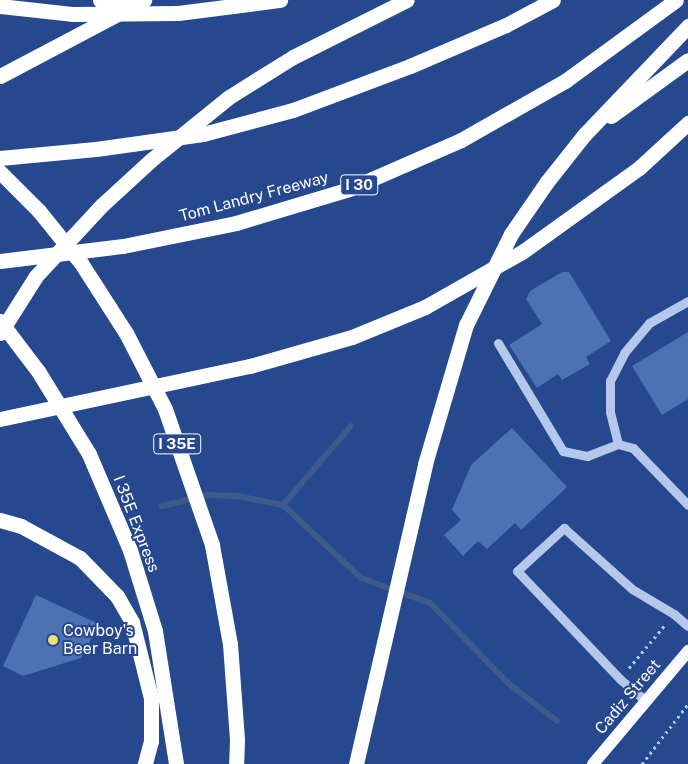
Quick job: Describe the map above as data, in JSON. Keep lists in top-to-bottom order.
{
  "streets": {
    "highway": [
      "I 30",
      "Tom Landry Freeway",
      "I 35E",
      "I 35E Express"
    ],
    "main road": ["Cadiz Street"]
  },
  "places": ["Cowboy's Beer Barn"]
}
